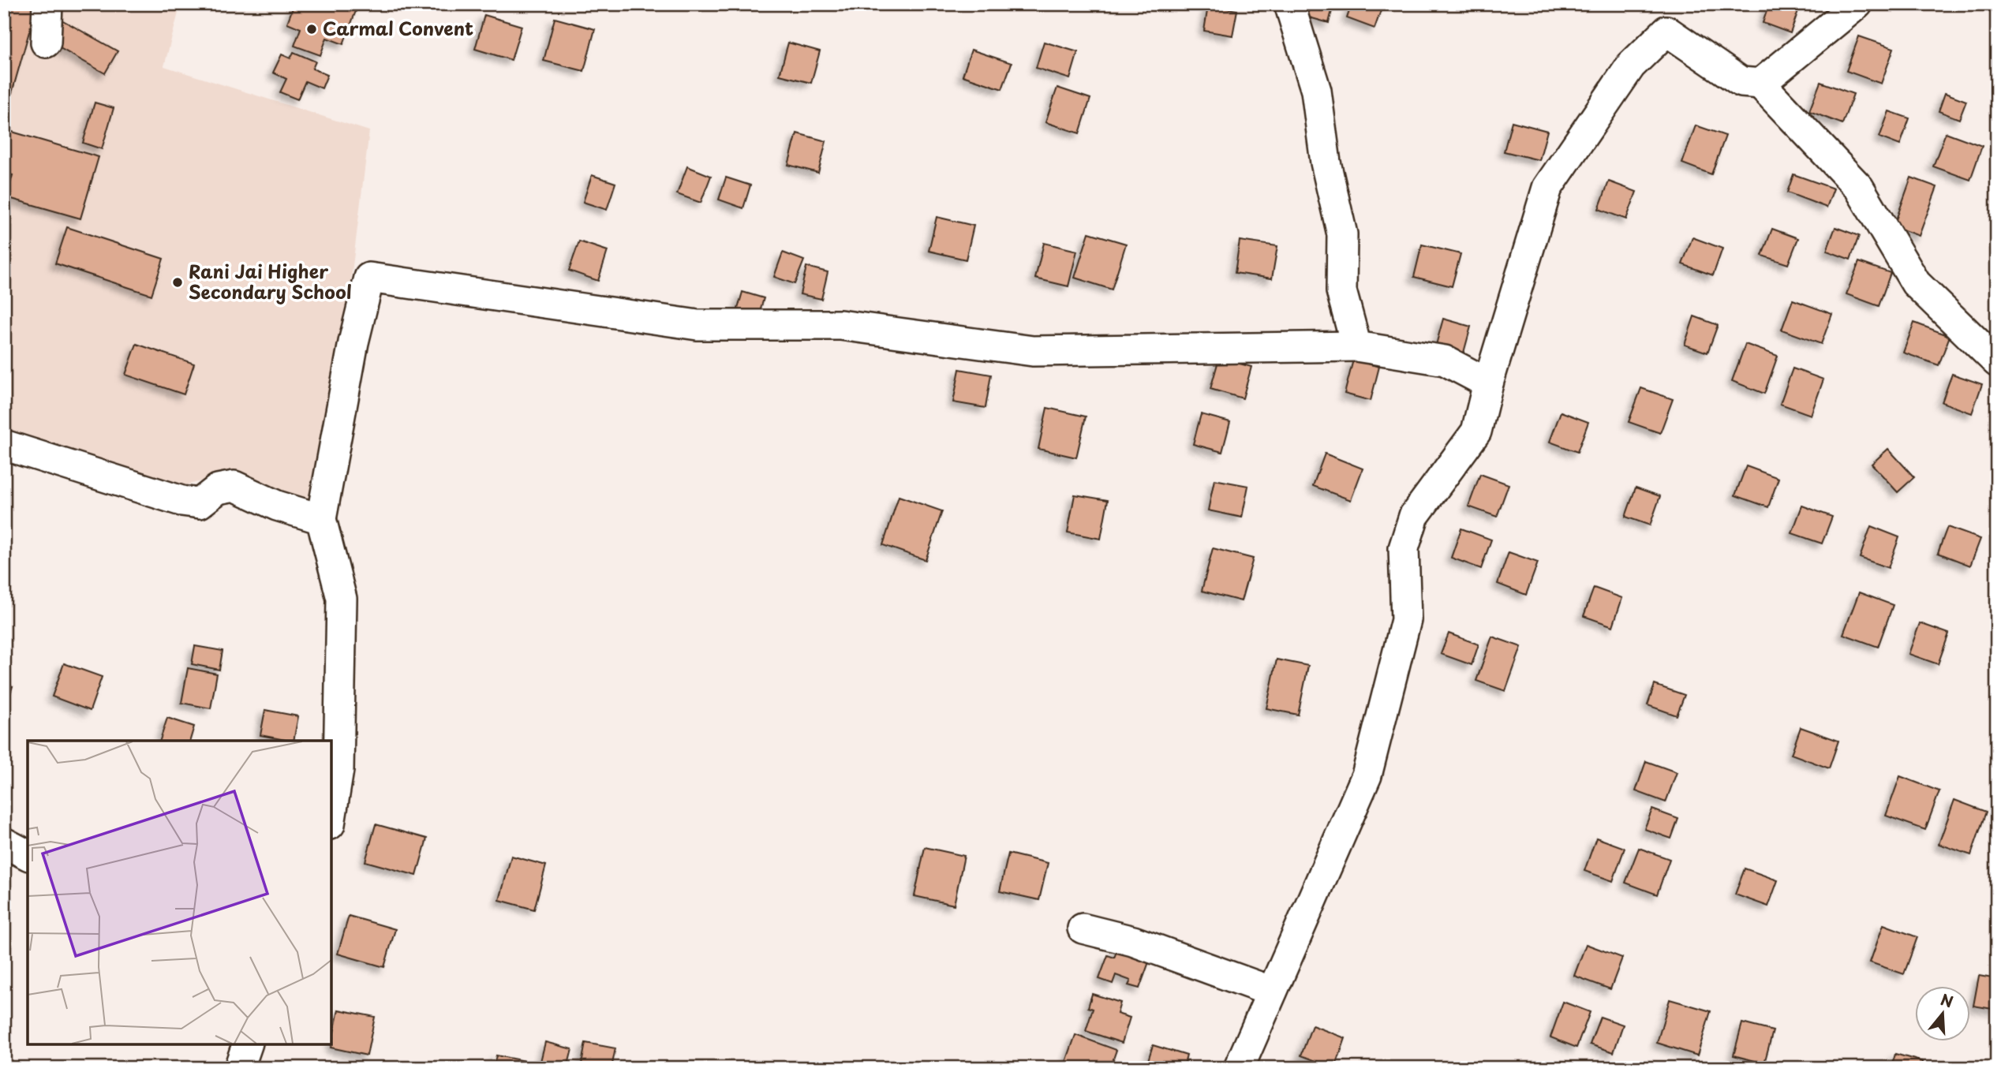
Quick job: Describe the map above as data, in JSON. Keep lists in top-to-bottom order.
{
  "places": ["Carmal Convent", "Rani Jai Higher Secondary School"],
  "north": "top"
}
